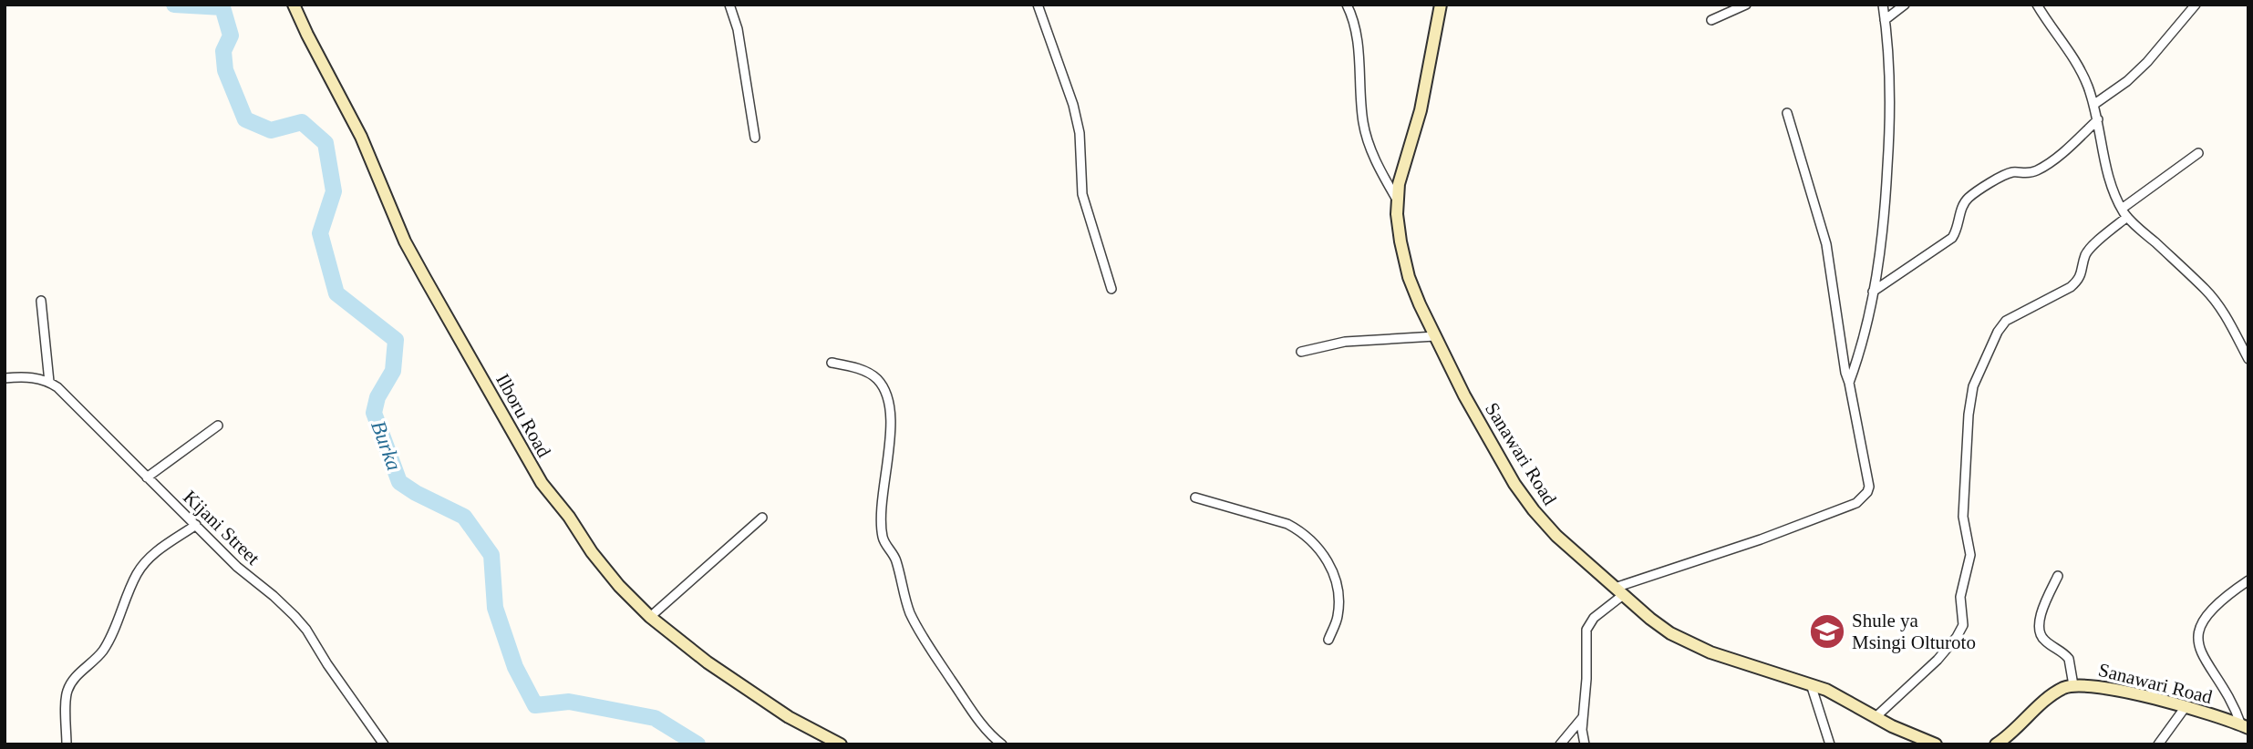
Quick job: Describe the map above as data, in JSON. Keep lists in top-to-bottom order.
{
  "streets": {
    "street": ["Ilboru Road", "Sanawari Road", "Kijani Street"]
  },
  "water": ["Burka"],
  "places": {
    "school or university": ["Shule ya Msingi Olturoto"]
  }
}
